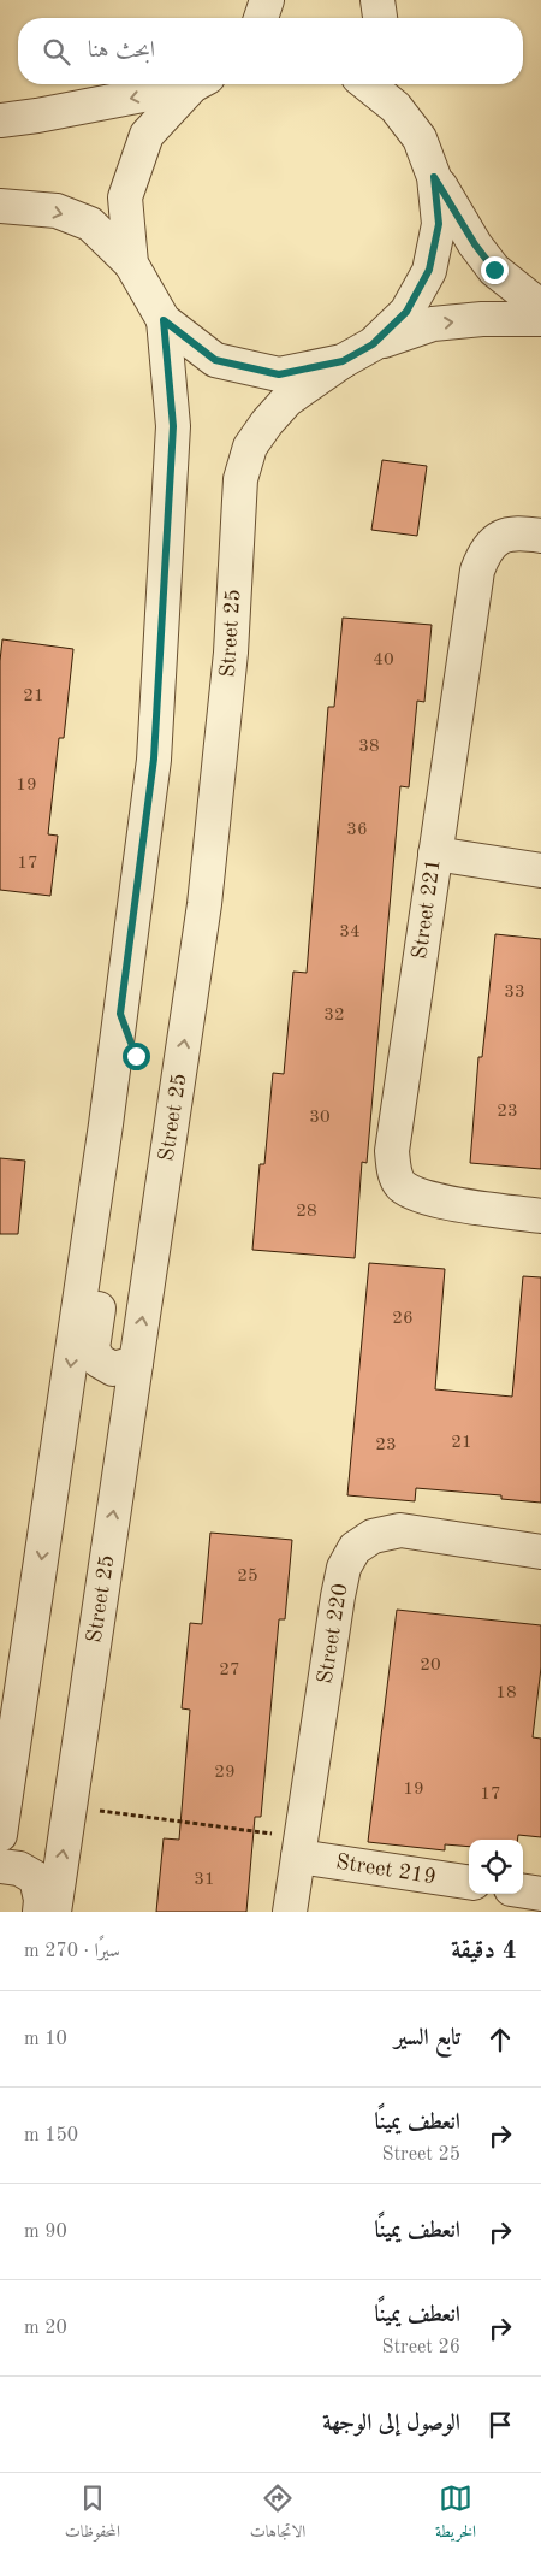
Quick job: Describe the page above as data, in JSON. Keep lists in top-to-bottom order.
{
  "streets": {
    "street": [
      "Street 25",
      "Street 221",
      "Street 220",
      "Street 219"
    ]
  },
  "crossings": [
    ["Street 220", "Street 219"]
  ],
  "house_numbers": [
    "40",
    "21",
    "38",
    "19",
    "36",
    "17",
    "34",
    "33",
    "32",
    "23",
    "30",
    "28",
    "26",
    "21",
    "23",
    "25",
    "20",
    "27",
    "18",
    "29",
    "19",
    "17",
    "31"
  ],
  "page": {
    "search": "ابحث هنا",
    "heading": ["4 دقيقة", "سيرًا · 270 m"],
    "list": [
      ["تابع السير", "10 m"],
      ["انعطف يمينًا", "Street 25", "150 m"],
      ["انعطف يمينًا", "90 m"],
      ["انعطف يمينًا", "Street 26", "20 m"],
      "الوصول إلى الوجهة"
    ],
    "nav": ["الخريطة", "الاتجاهات", "المحفوظات"]
  }
}
